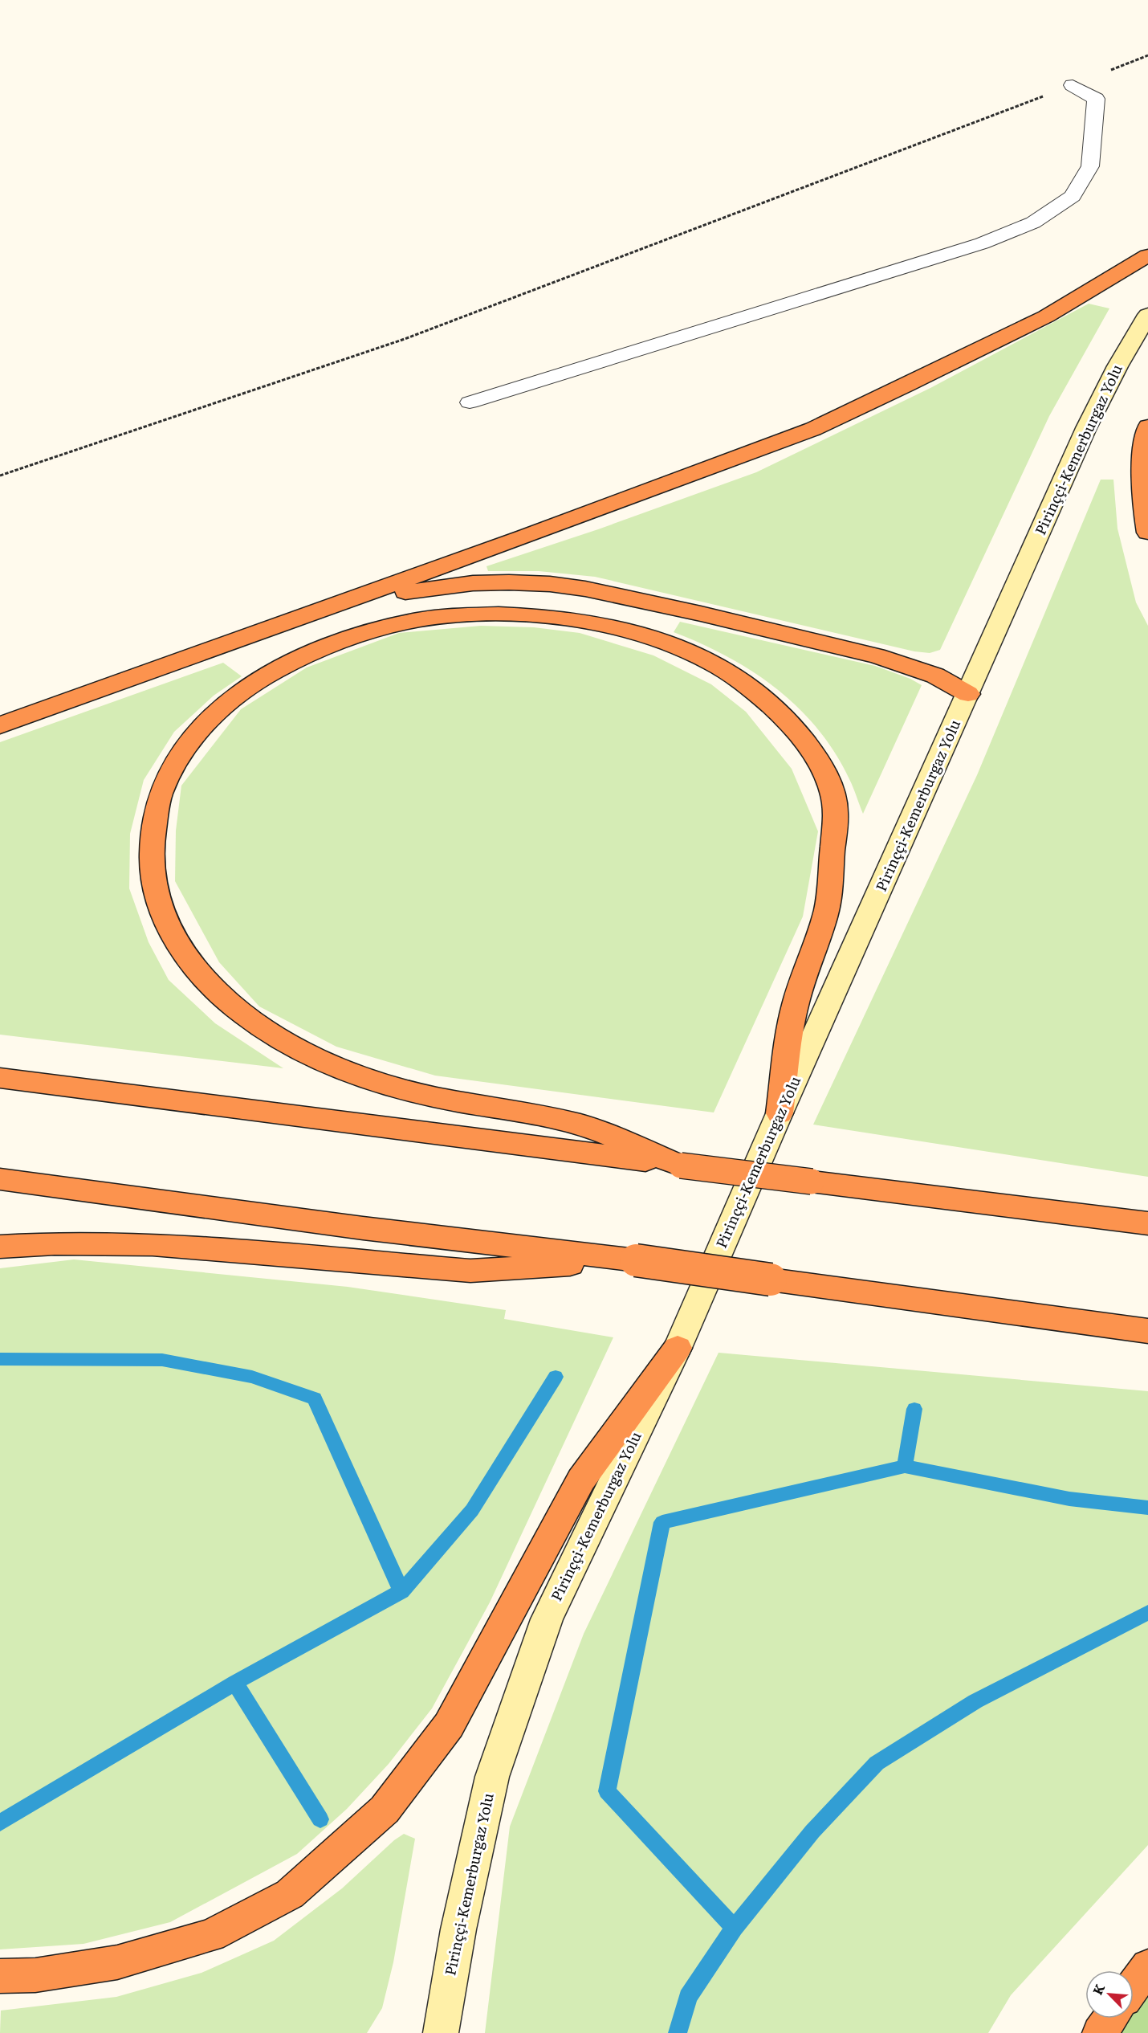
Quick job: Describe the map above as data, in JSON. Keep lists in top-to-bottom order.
{
  "streets": {
    "main road": ["Pirinççi-Kemerburgaz Yolu"]
  },
  "north": "top left"
}
